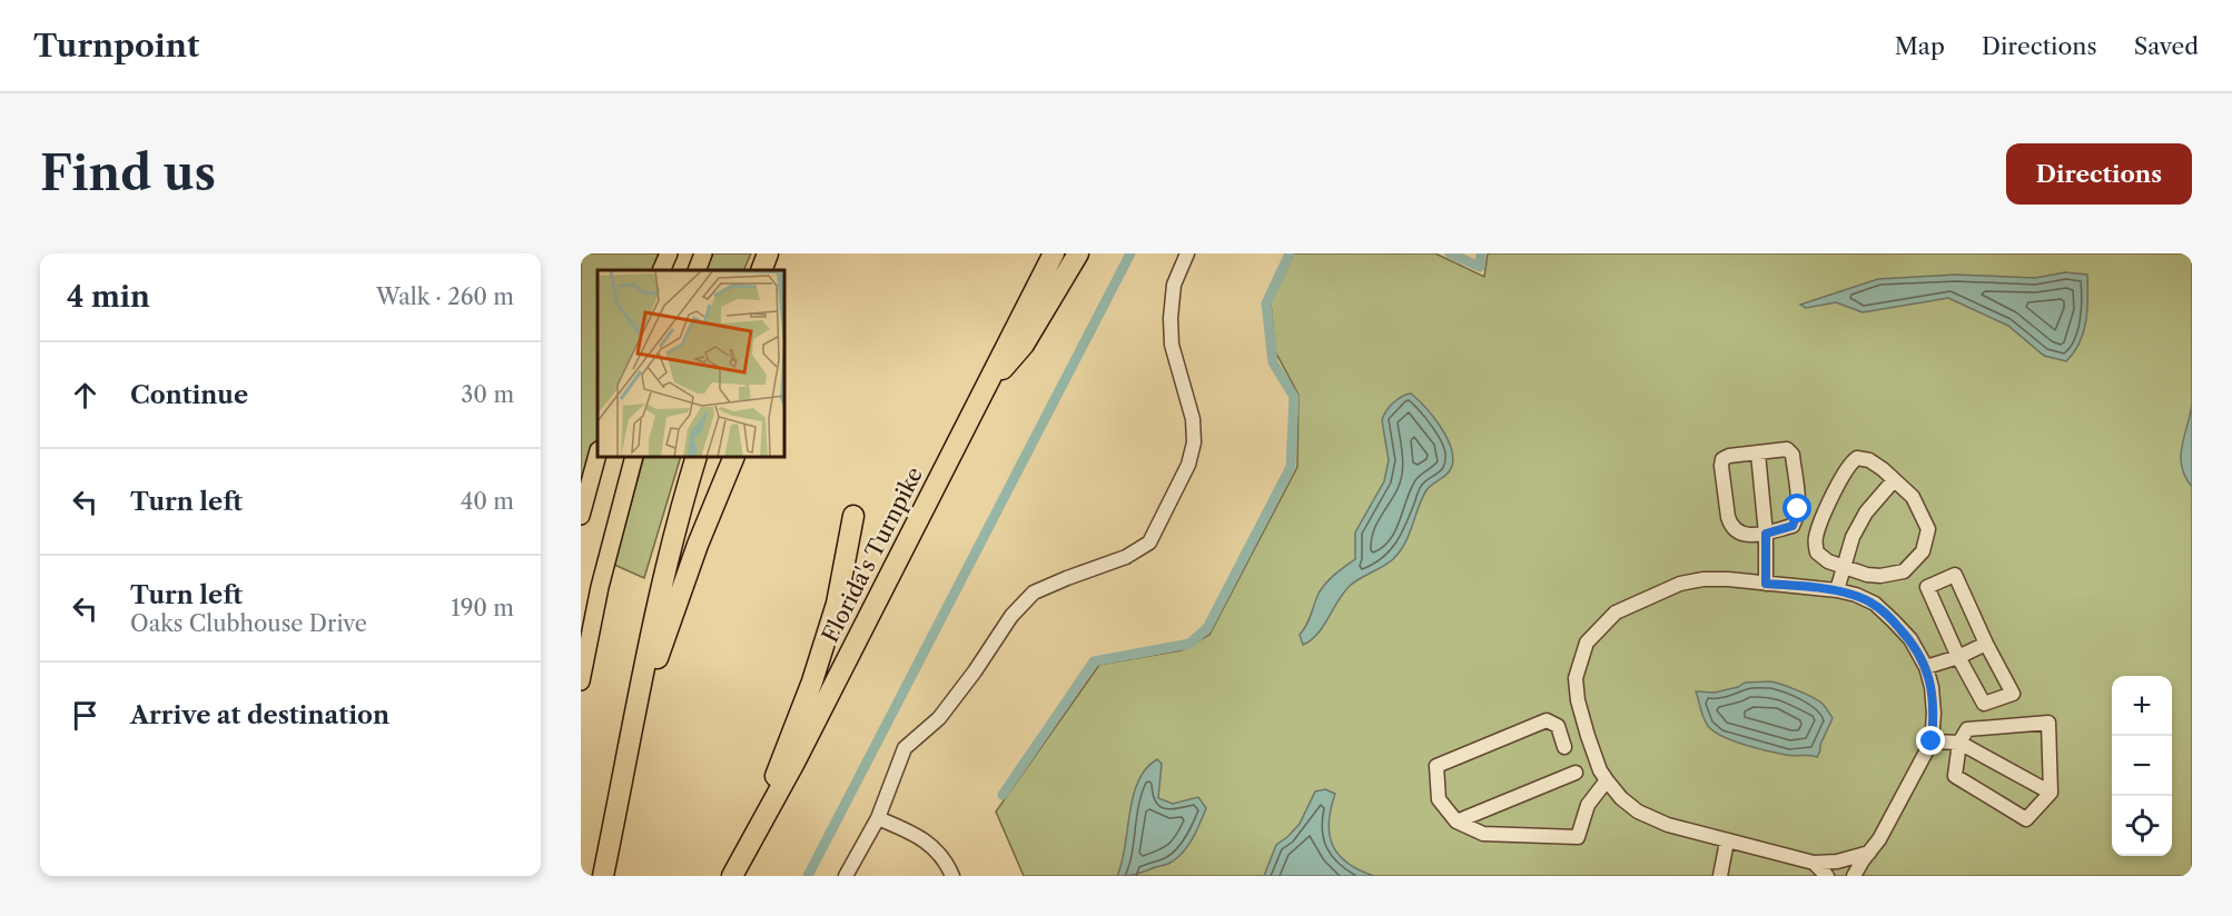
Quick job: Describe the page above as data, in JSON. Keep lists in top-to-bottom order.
{
  "streets": {
    "highway": ["Florida's Turnpike"]
  },
  "page": {
    "header": "Turnpoint",
    "nav": ["Map", "Directions", "Saved"],
    "buttons": "Directions",
    "title": "Find us",
    "heading": ["4 min", "Walk · 260 m"],
    "list": [
      ["Continue", "30 m"],
      ["Turn left", "40 m"],
      ["Turn left", "Oaks Clubhouse Drive", "190 m"],
      "Arrive at destination"
    ],
    "map_buttons": ["+", "−"]
  }
}
